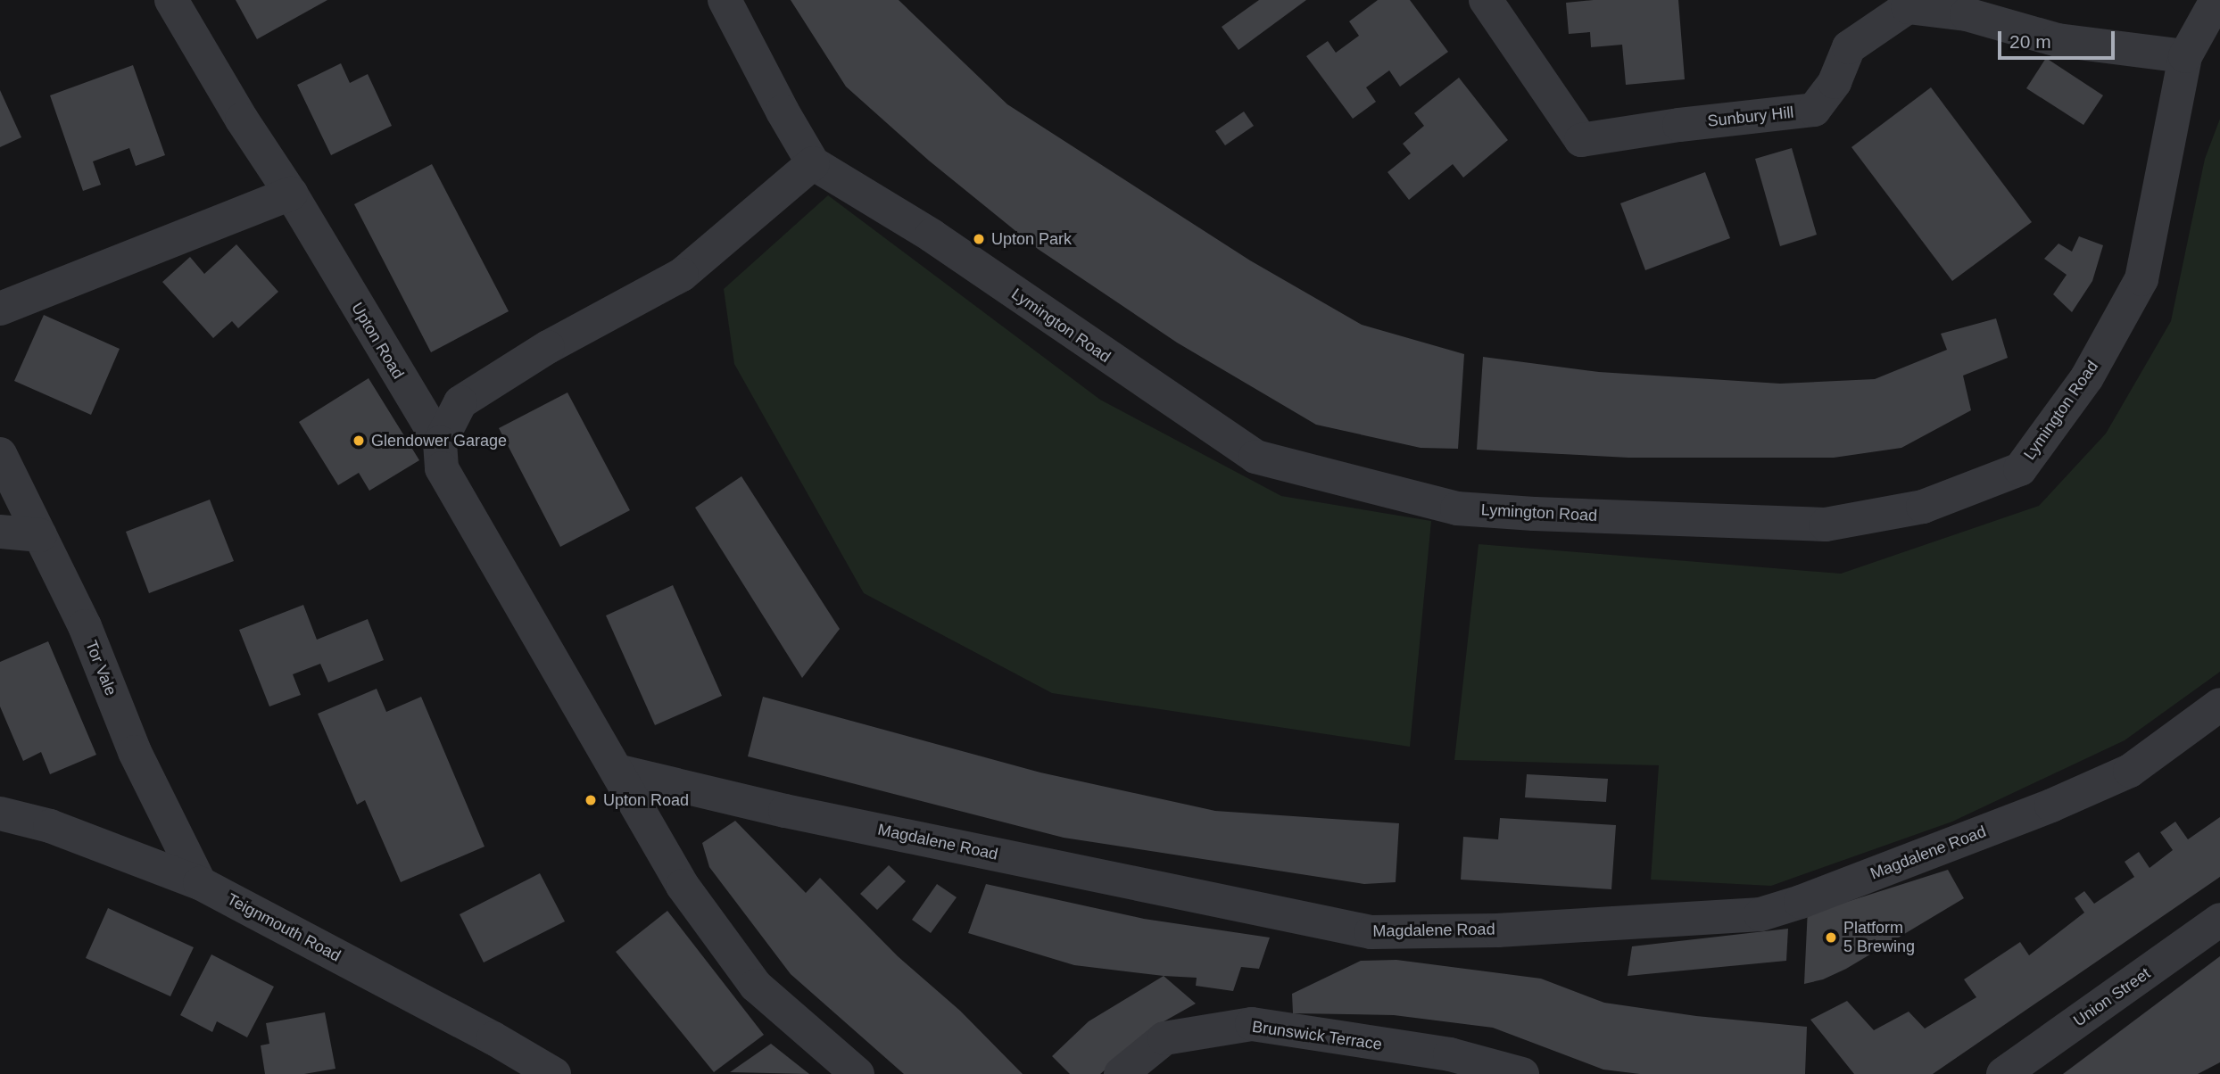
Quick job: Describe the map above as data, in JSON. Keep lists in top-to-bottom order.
{
  "streets": {
    "street": [
      "Sunbury Hill",
      "Lymington Road",
      "Upton Road",
      "Tor Vale",
      "Magdalene Road",
      "Teignmouth Road",
      "Union Street",
      "Brunswick Terrace"
    ]
  },
  "crossings": [
    ["Sunbury Hill", "Lymington Road"],
    ["Upton Road", "Magdalene Road"],
    ["Tor Vale", "Teignmouth Road"]
  ],
  "places": [
    "Upton Park",
    "Glendower Garage",
    "Upton Road",
    "Platform 5 Brewing"
  ],
  "scale_bar": "20 m"
}
